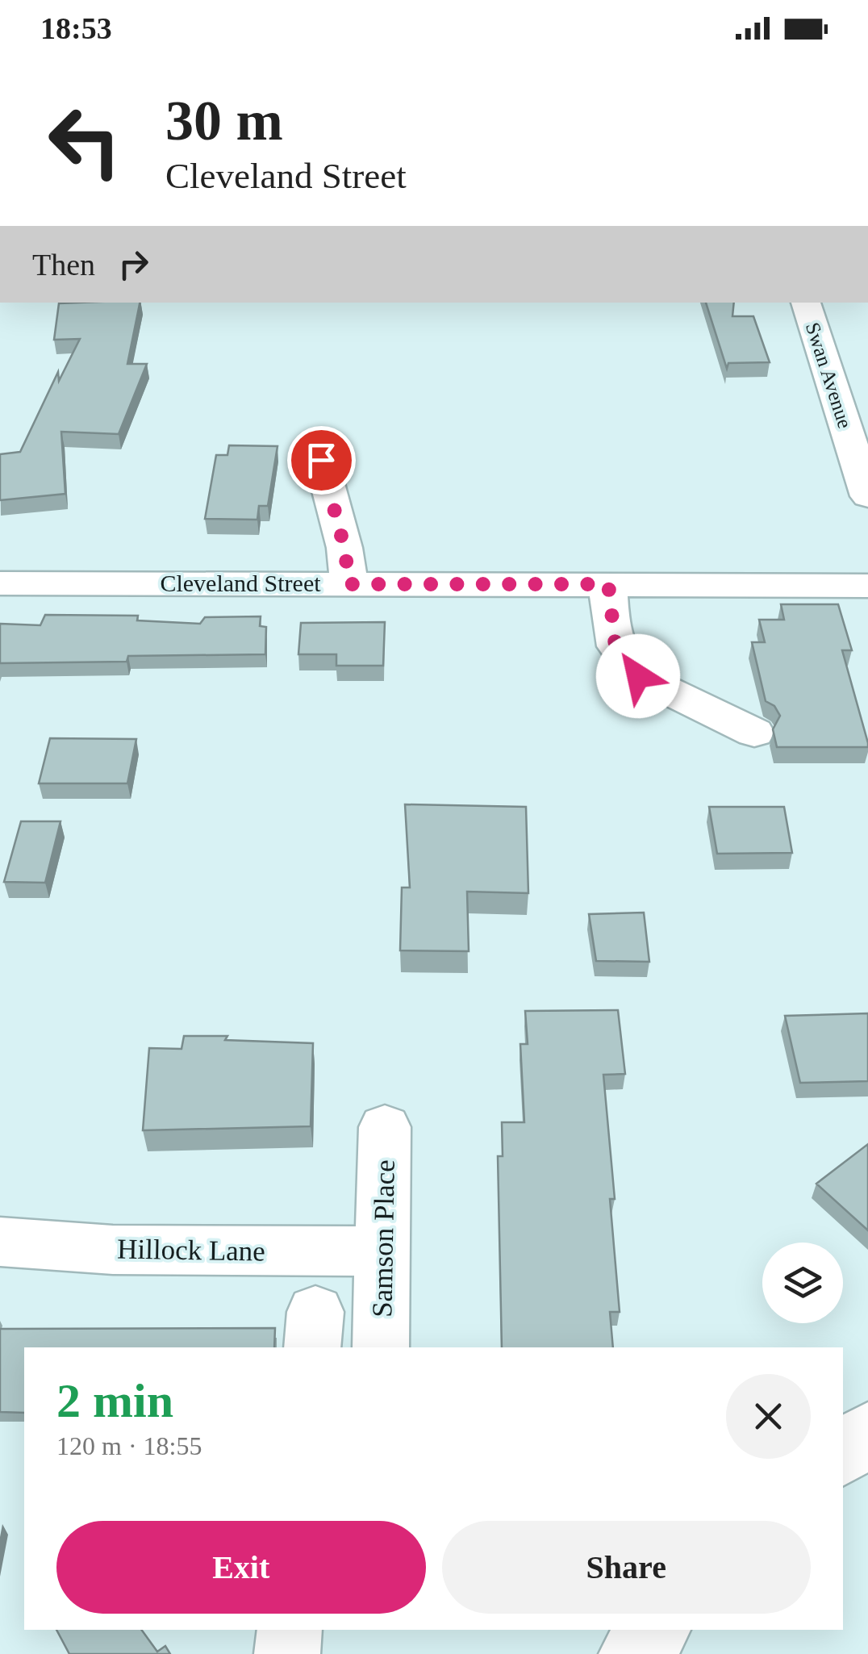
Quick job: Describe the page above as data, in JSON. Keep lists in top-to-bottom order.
{
  "streets": {
    "street": [
      "Swan Avenue",
      "Cleveland Street",
      "Samson Place",
      "Hillock Lane"
    ]
  },
  "crossings": [
    ["Samson Place", "Hillock Lane"]
  ],
  "page": {
    "status": "18:53",
    "turn": ["30 m", "Cleveland Street"],
    "then": "Then",
    "heading": ["2 min", "120 m · 18:55"],
    "buttons": ["Exit", "Share"]
  }
}
